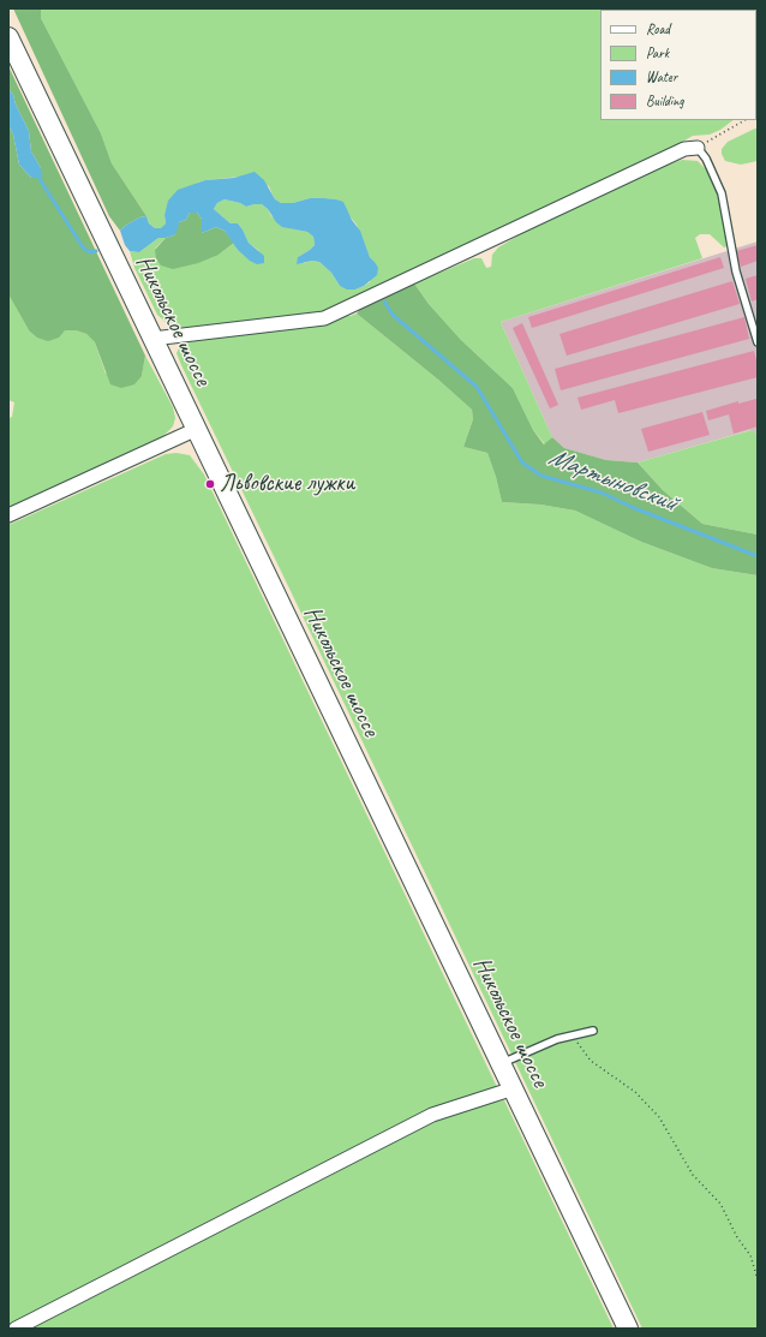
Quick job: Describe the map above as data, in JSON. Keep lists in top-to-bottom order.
{
  "streets": {
    "main road": ["Никольское шоссе"]
  },
  "water": ["Мартыновский"],
  "places": ["Львовские лужки"],
  "legend": [
    "Road",
    "Park",
    "Water",
    "Building"
  ]
}
